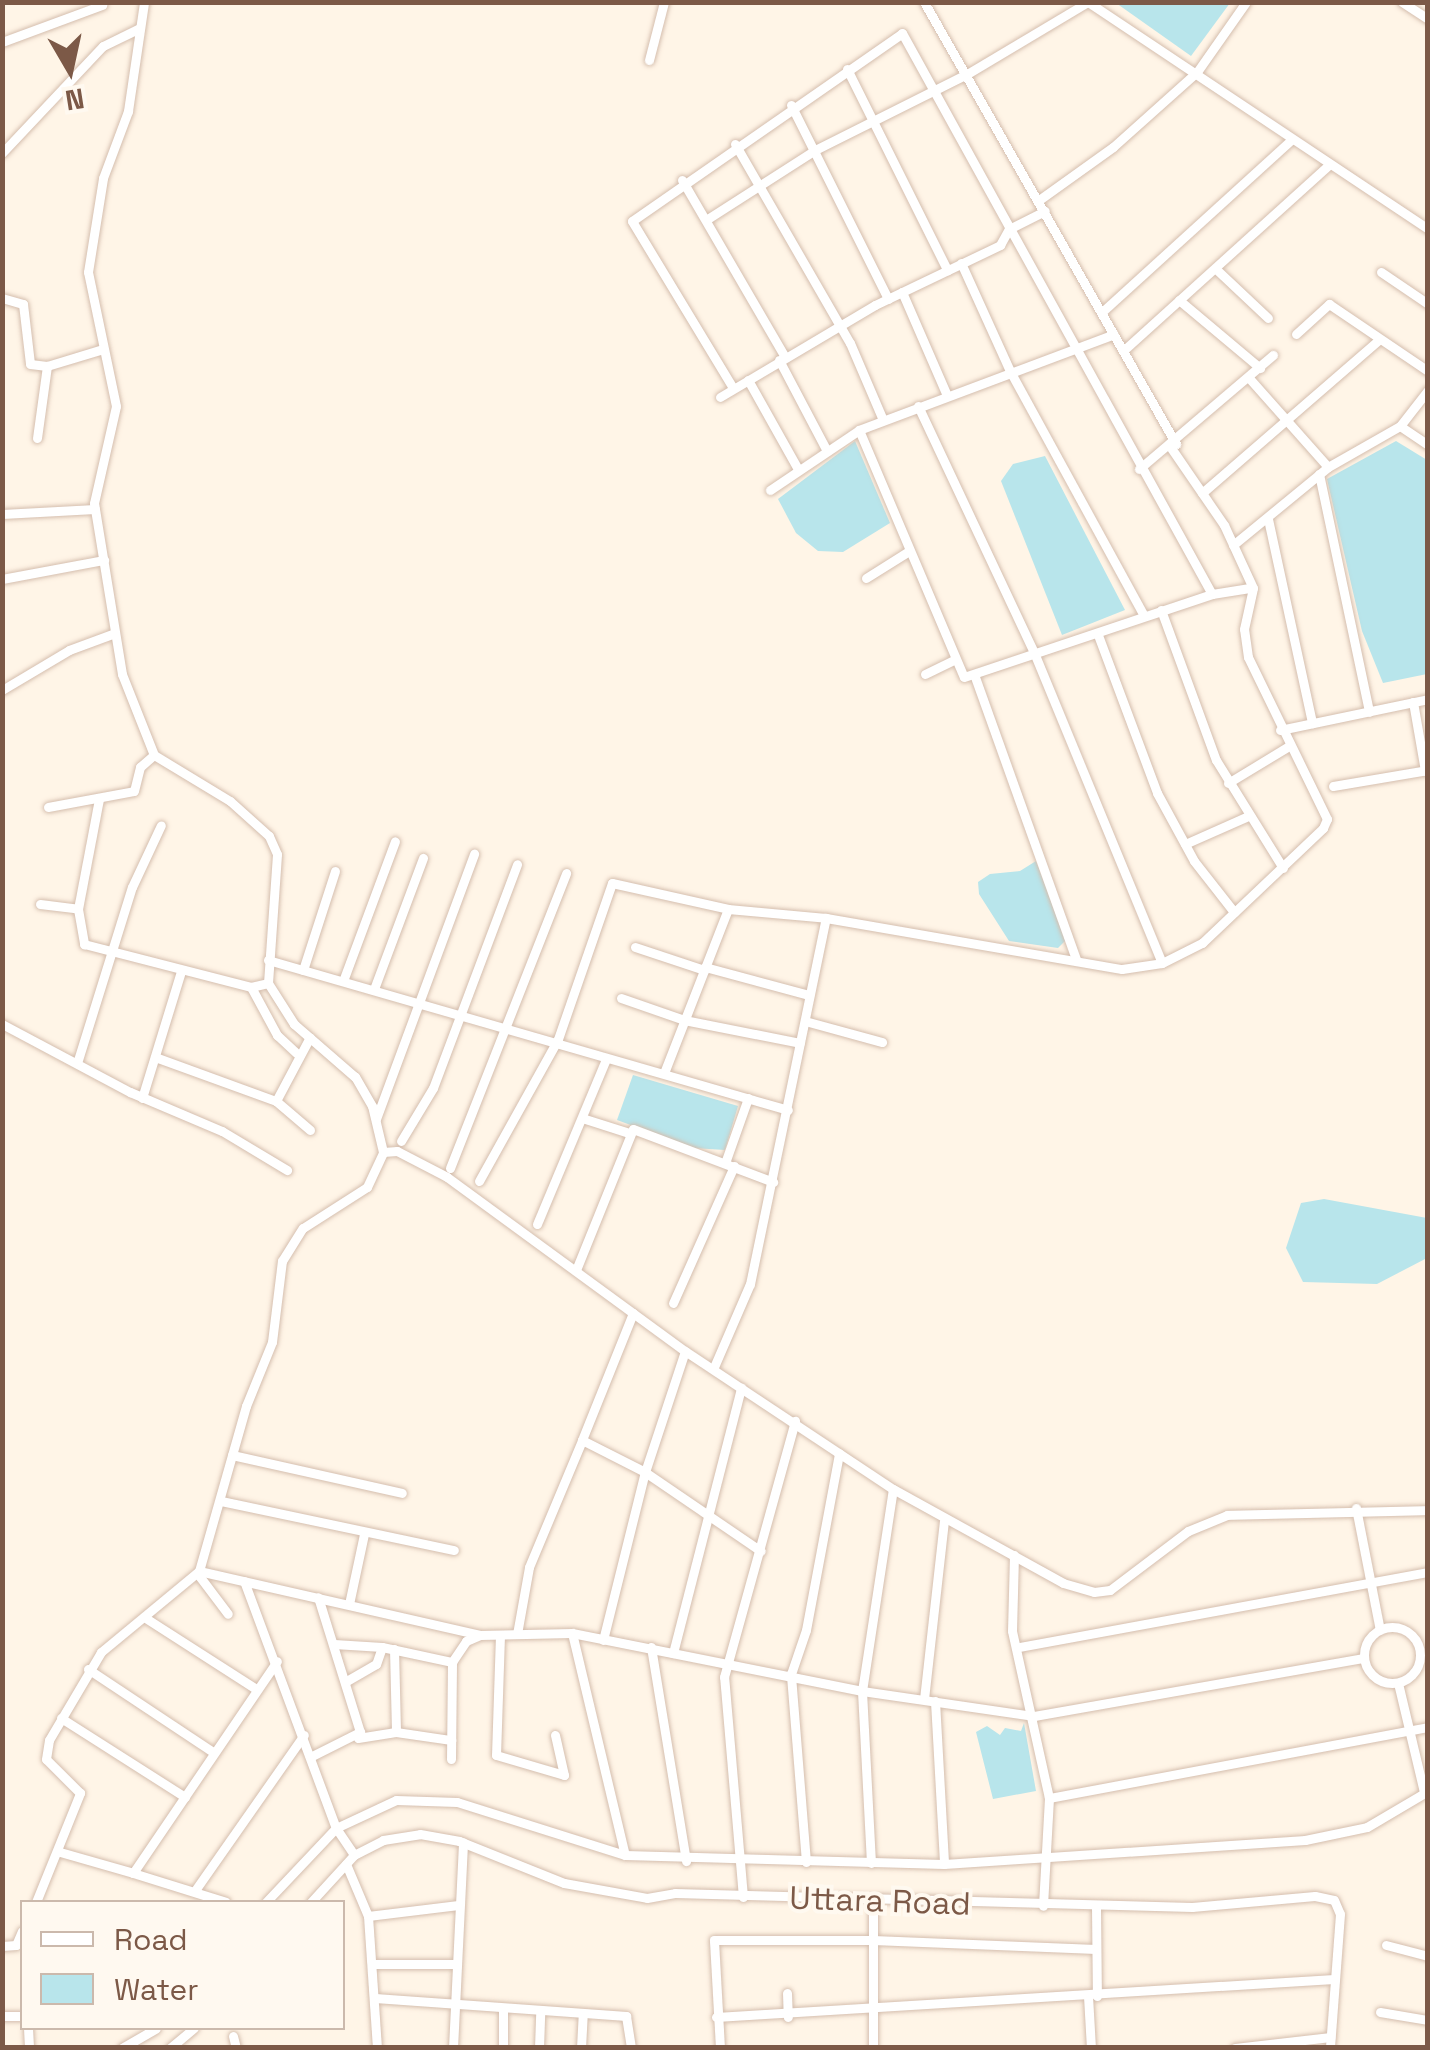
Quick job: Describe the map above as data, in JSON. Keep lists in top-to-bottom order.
{
  "streets": {
    "street": ["Uttara Road"]
  },
  "legend": ["Road", "Water"],
  "north": "bottom"
}
